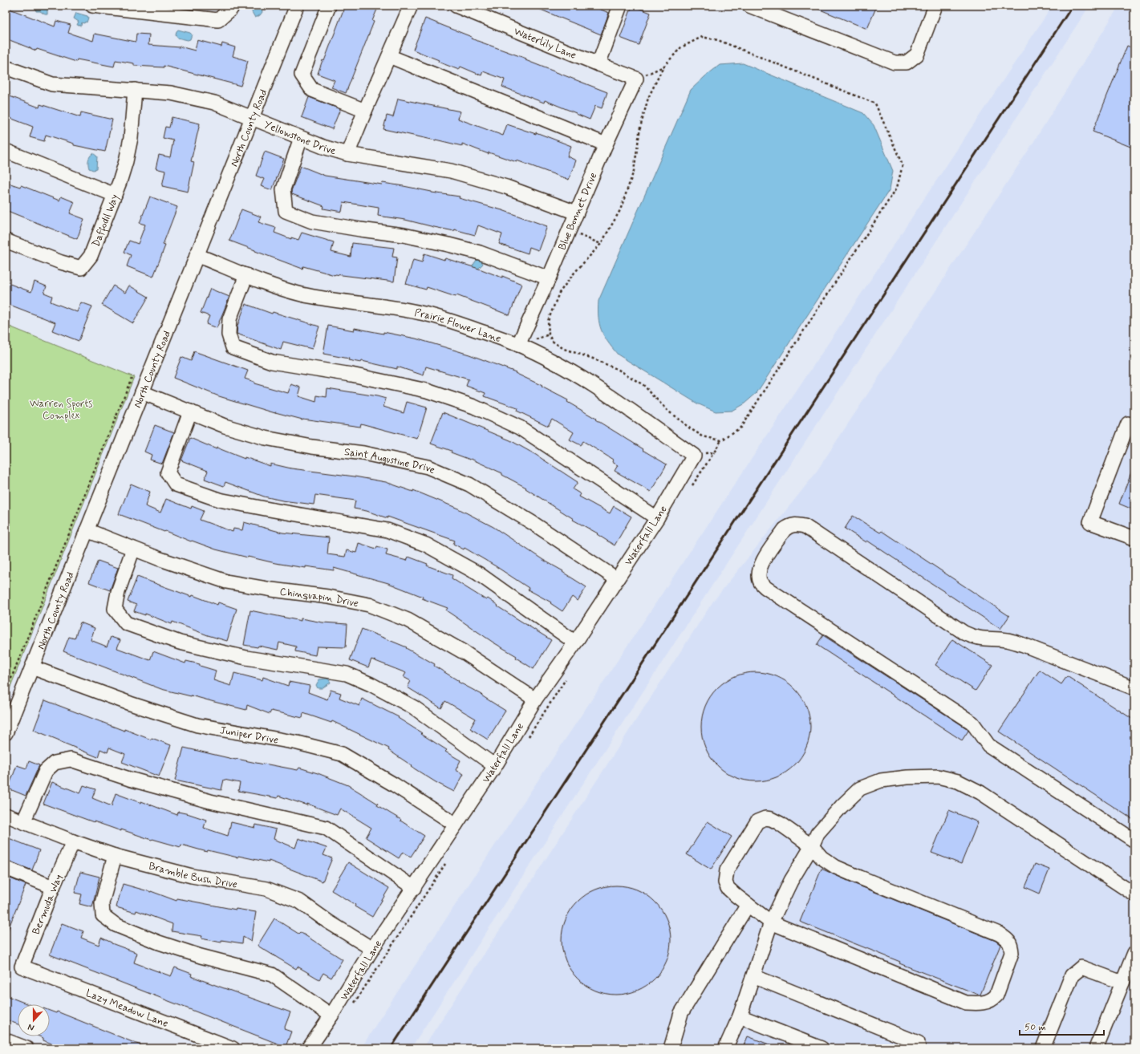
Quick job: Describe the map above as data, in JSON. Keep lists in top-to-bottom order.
{
  "streets": {
    "street": [
      "Waterlily Lane",
      "North County Road",
      "Yellowstone Drive",
      "Blue Bonnet Drive",
      "Daffodil Way",
      "Prairie Flower Lane",
      "Saint Augustine Drive",
      "Waterfall Lane",
      "Chinquapin Drive",
      "Juniper Drive",
      "Bramble Bush Drive",
      "Bermuda Way",
      "Lazy Meadow Lane"
    ]
  },
  "crossings": [
    ["Waterlily Lane", "Blue Bonnet Drive"],
    ["North County Road", "Yellowstone Drive"],
    ["North County Road", "Prairie Flower Lane"],
    ["North County Road", "Saint Augustine Drive"],
    ["North County Road", "Chinquapin Drive"],
    ["North County Road", "Juniper Drive"],
    ["Yellowstone Drive", "Blue Bonnet Drive"],
    ["Yellowstone Drive", "Daffodil Way"],
    ["Blue Bonnet Drive", "Prairie Flower Lane"],
    ["Prairie Flower Lane", "Waterfall Lane"],
    ["Saint Augustine Drive", "Waterfall Lane"],
    ["Waterfall Lane", "Chinquapin Drive"],
    ["Waterfall Lane", "Juniper Drive"],
    ["Waterfall Lane", "Bramble Bush Drive"],
    ["Bramble Bush Drive", "Bermuda Way"],
    ["Bermuda Way", "Lazy Meadow Lane"]
  ],
  "parks": ["Warren Sports Complex"],
  "scale_bar": "50 m",
  "north": "bottom"
}
